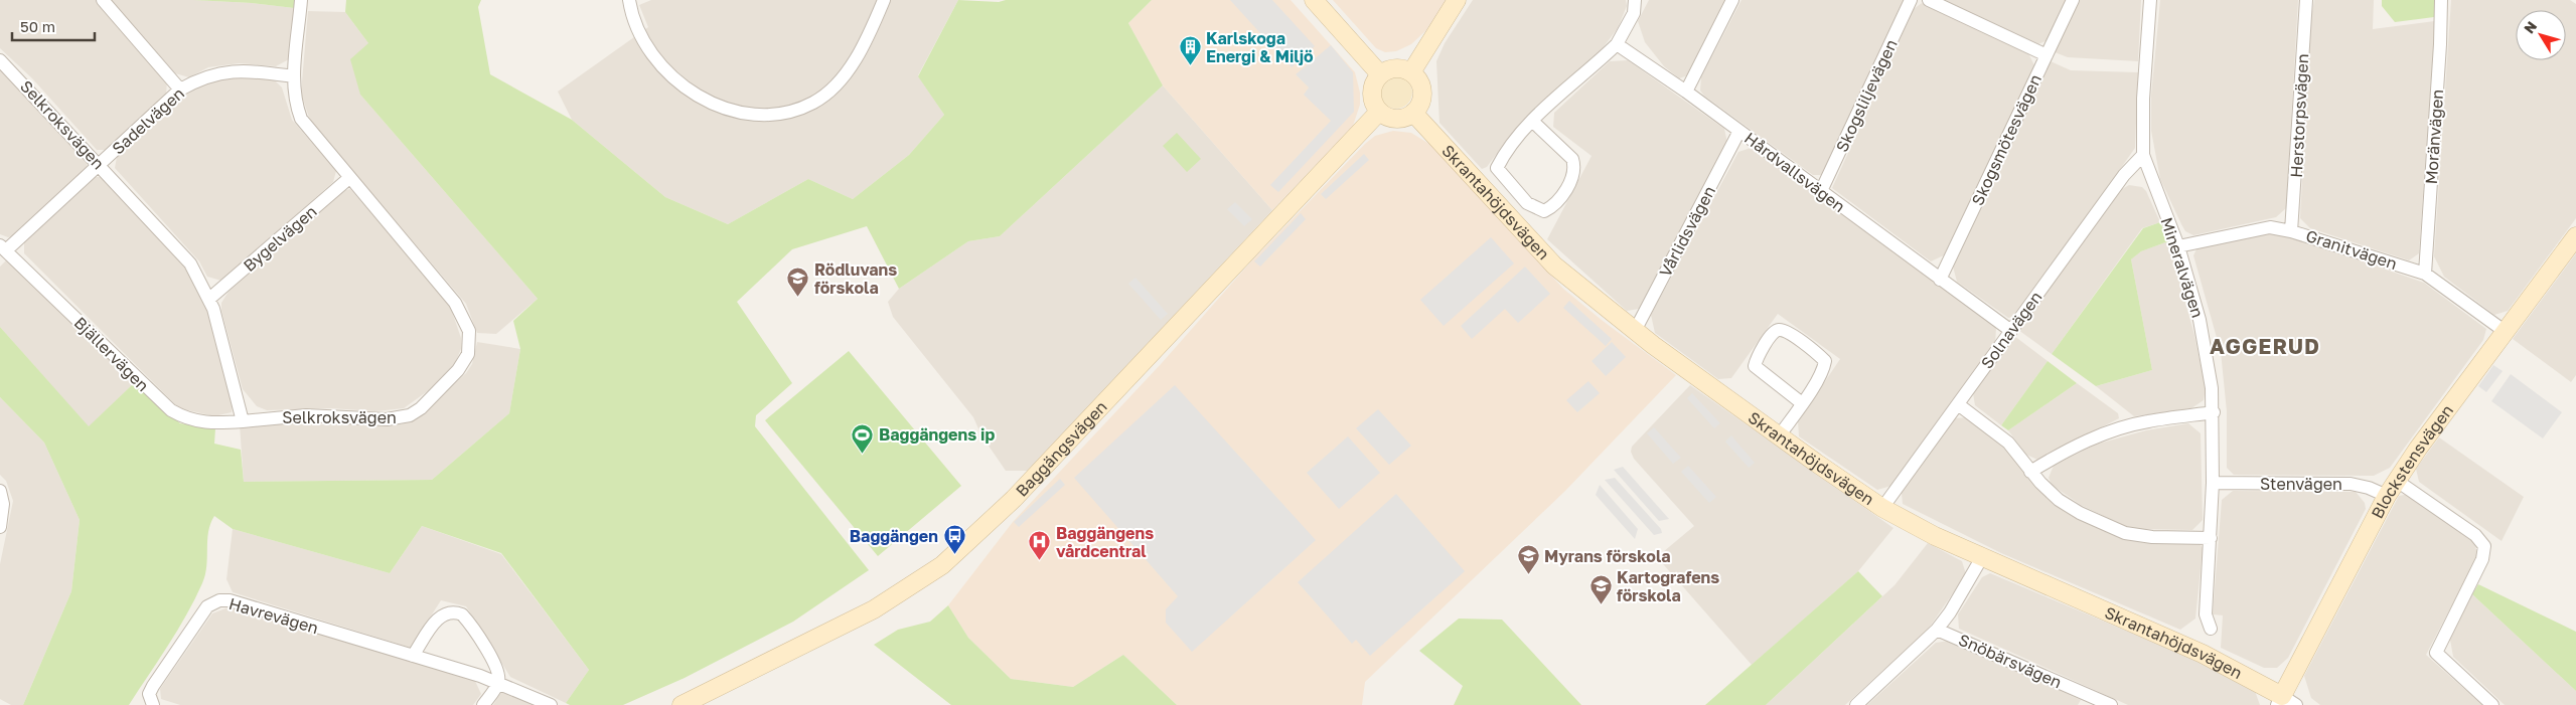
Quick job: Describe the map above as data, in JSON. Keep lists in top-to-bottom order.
{
  "streets": {
    "street": [
      "Skogsliljevägen",
      "Herstorpsvägen",
      "Sadelvägen",
      "Selkroksvägen",
      "Moränvägen",
      "Skogsmötesvägen",
      "Hårdvallsvägen",
      "Skrantahöjdsvägen",
      "Vårlidsvägen",
      "Bygelvägen",
      "Granitvägen",
      "Mineralvägen",
      "Solnavägen",
      "Bjällervägen",
      "Baggängsvägen",
      "Blockstensvägen",
      "Stenvägen",
      "Havrevägen",
      "Snöbärsvägen"
    ]
  },
  "crossings": [
    ["Skogsliljevägen", "Hårdvallsvägen"],
    ["Herstorpsvägen", "Granitvägen"],
    ["Sadelvägen", "Selkroksvägen"],
    ["Sadelvägen", "Bjällervägen"],
    ["Selkroksvägen", "Bygelvägen"],
    ["Selkroksvägen", "Bjällervägen"],
    ["Moränvägen", "Granitvägen"],
    ["Skogsmötesvägen", "Hårdvallsvägen"],
    ["Hårdvallsvägen", "Vårlidsvägen"],
    ["Hårdvallsvägen", "Solnavägen"],
    ["Skrantahöjdsvägen", "Vårlidsvägen"],
    ["Skrantahöjdsvägen", "Solnavägen"],
    ["Skrantahöjdsvägen", "Baggängsvägen"],
    ["Skrantahöjdsvägen", "Blockstensvägen"],
    ["Granitvägen", "Mineralvägen"],
    ["Granitvägen", "Blockstensvägen"],
    ["Mineralvägen", "Solnavägen"],
    ["Mineralvägen", "Stenvägen"],
    ["Blockstensvägen", "Stenvägen"]
  ],
  "districts": ["AGGERUD"],
  "places": {
    "building": ["Karlskoga Energi & Miljö"],
    "school or university": ["Rödluvans förskola", "Myrans förskola", "Kartografens förskola"],
    "sports": ["Baggängens ip"],
    "bus stop": ["Baggängen"],
    "hospital": ["Baggängens vårdcentral"]
  },
  "scale_bar": "50 m",
  "north": "top left"
}
